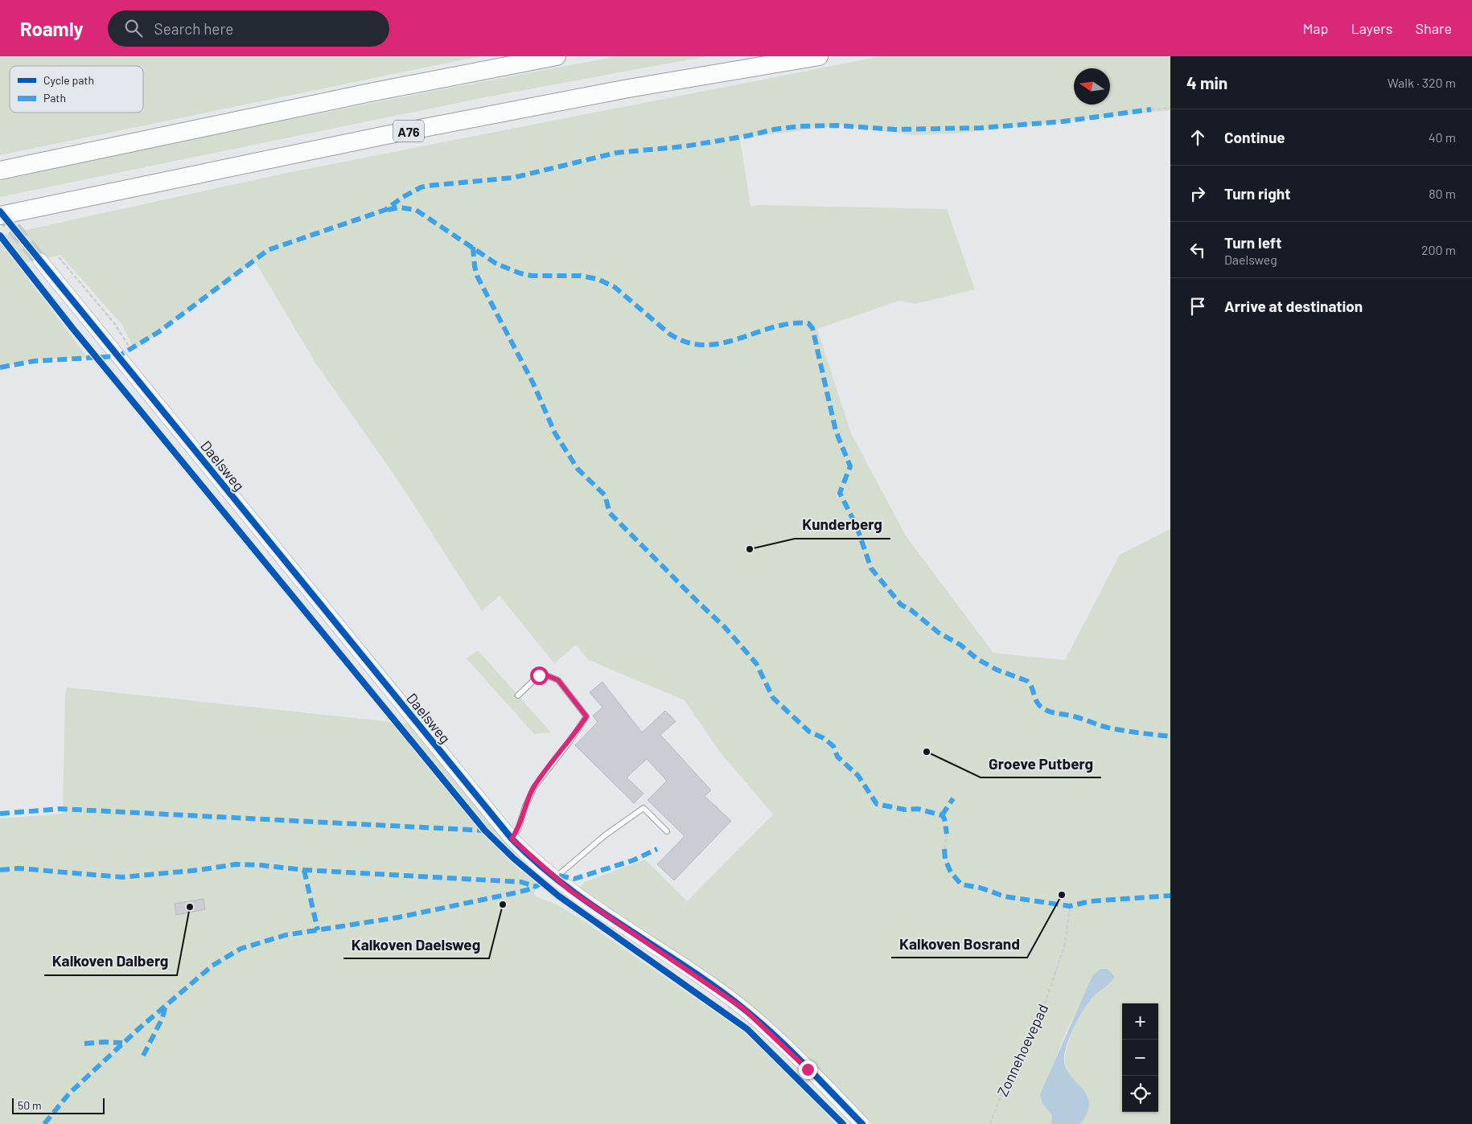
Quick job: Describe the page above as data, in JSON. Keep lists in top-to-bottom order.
{
  "streets": {
    "highway": ["A76"],
    "street": ["Daelsweg"],
    "path": ["Zonnehoevepad"]
  },
  "places": [
    "Kunderberg",
    "Groeve Putberg",
    "Kalkoven Bosrand",
    "Kalkoven Daelsweg",
    "Kalkoven Dalberg"
  ],
  "legend": ["Cycle path", "Path"],
  "scale_bar": "50 m",
  "north": "left",
  "page": {
    "header": "Roamly",
    "search": "Search here",
    "nav": ["Map", "Layers", "Share"],
    "heading": ["4 min", "Walk · 320 m"],
    "list": [
      ["Continue", "40 m"],
      ["Turn right", "80 m"],
      ["Turn left", "Daelsweg", "200 m"],
      "Arrive at destination"
    ],
    "map_buttons": ["+", "−"],
    "scale": "50 m"
  }
}
